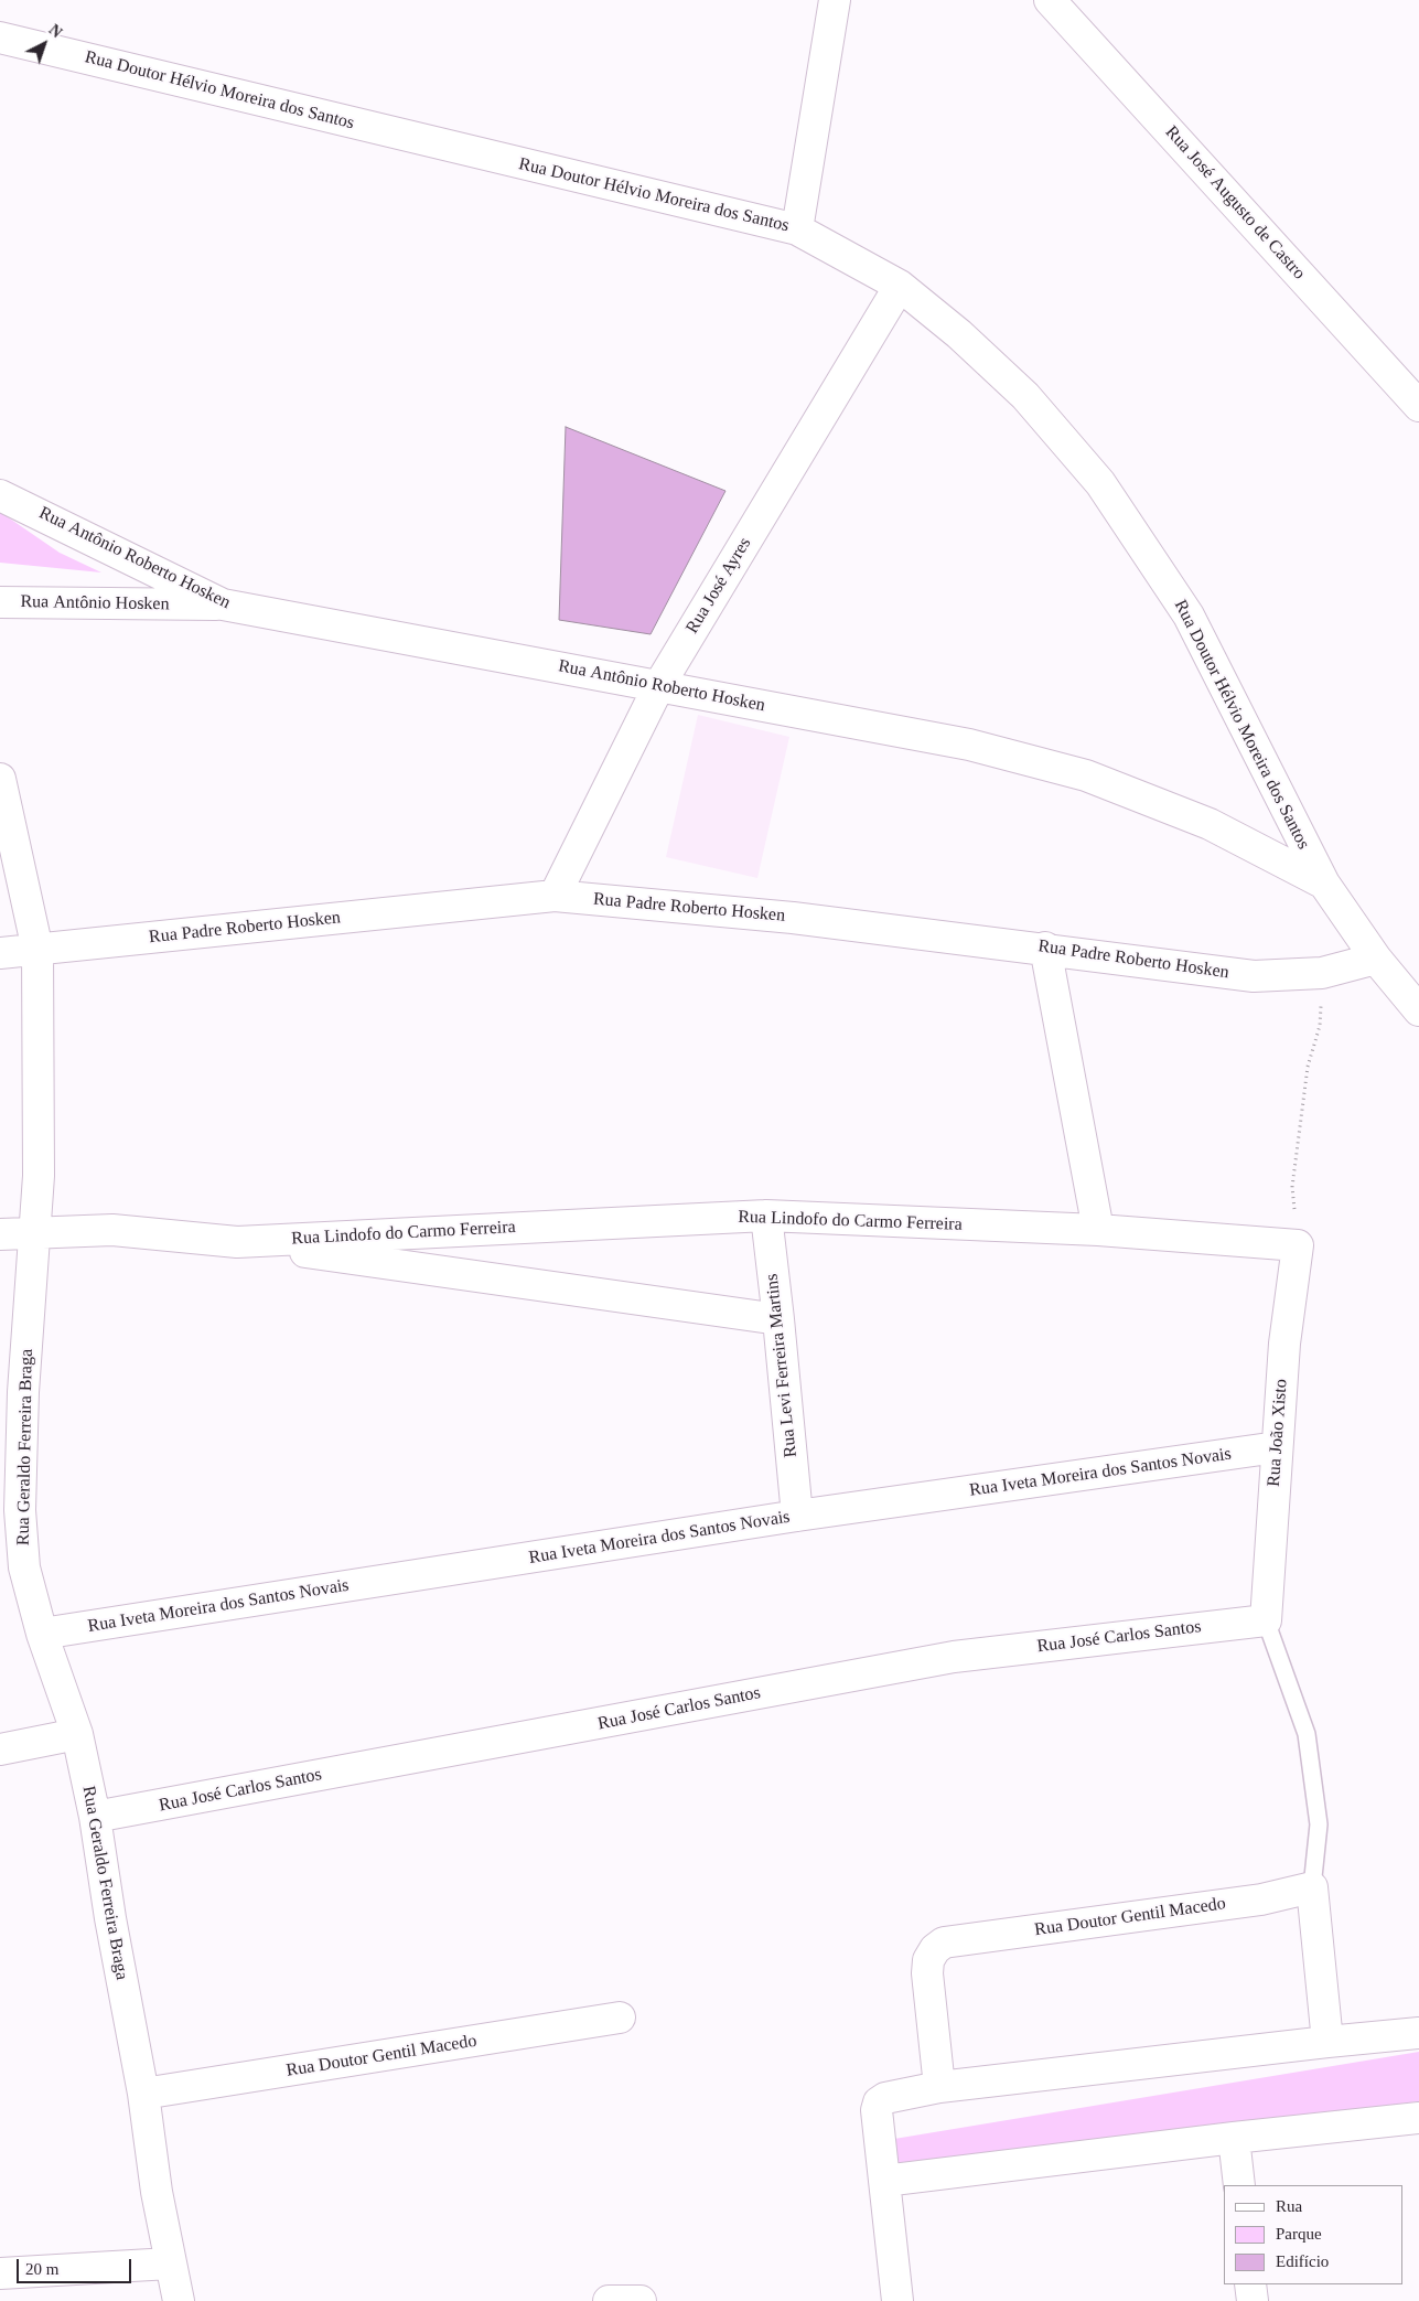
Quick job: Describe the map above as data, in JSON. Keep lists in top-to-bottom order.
{
  "streets": {
    "street": [
      "Rua Doutor Hélvio Moreira dos Santos",
      "Rua José Augusto de Castro",
      "Rua Antônio Roberto Hosken",
      "Rua José Ayres",
      "Rua Antônio Hosken",
      "Rua Padre Roberto Hosken",
      "Rua Lindofo do Carmo Ferreira",
      "Rua Levi Ferreira Martins",
      "Rua João Xisto",
      "Rua Geraldo Ferreira Braga",
      "Rua Iveta Moreira dos Santos Novais",
      "Rua José Carlos Santos",
      "Rua Doutor Gentil Macedo"
    ]
  },
  "crossings": [
    ["Rua Doutor Hélvio Moreira dos Santos", "Rua Antônio Roberto Hosken"],
    ["Rua Doutor Hélvio Moreira dos Santos", "Rua José Ayres"],
    ["Rua Doutor Hélvio Moreira dos Santos", "Rua Padre Roberto Hosken"],
    ["Rua Antônio Roberto Hosken", "Rua José Ayres"],
    ["Rua Antônio Roberto Hosken", "Rua Antônio Hosken"],
    ["Rua José Ayres", "Rua Padre Roberto Hosken"],
    ["Rua Padre Roberto Hosken", "Rua Geraldo Ferreira Braga"],
    ["Rua Lindofo do Carmo Ferreira", "Rua Levi Ferreira Martins"],
    ["Rua Lindofo do Carmo Ferreira", "Rua João Xisto"],
    ["Rua Lindofo do Carmo Ferreira", "Rua Geraldo Ferreira Braga"],
    ["Rua Levi Ferreira Martins", "Rua Iveta Moreira dos Santos Novais"],
    ["Rua João Xisto", "Rua Iveta Moreira dos Santos Novais"],
    ["Rua João Xisto", "Rua José Carlos Santos"],
    ["Rua Geraldo Ferreira Braga", "Rua Iveta Moreira dos Santos Novais"],
    ["Rua Geraldo Ferreira Braga", "Rua José Carlos Santos"],
    ["Rua Geraldo Ferreira Braga", "Rua Doutor Gentil Macedo"]
  ],
  "legend": ["Rua", "Parque", "Edifício"],
  "scale_bar": "20 m",
  "north": "top right"
}
